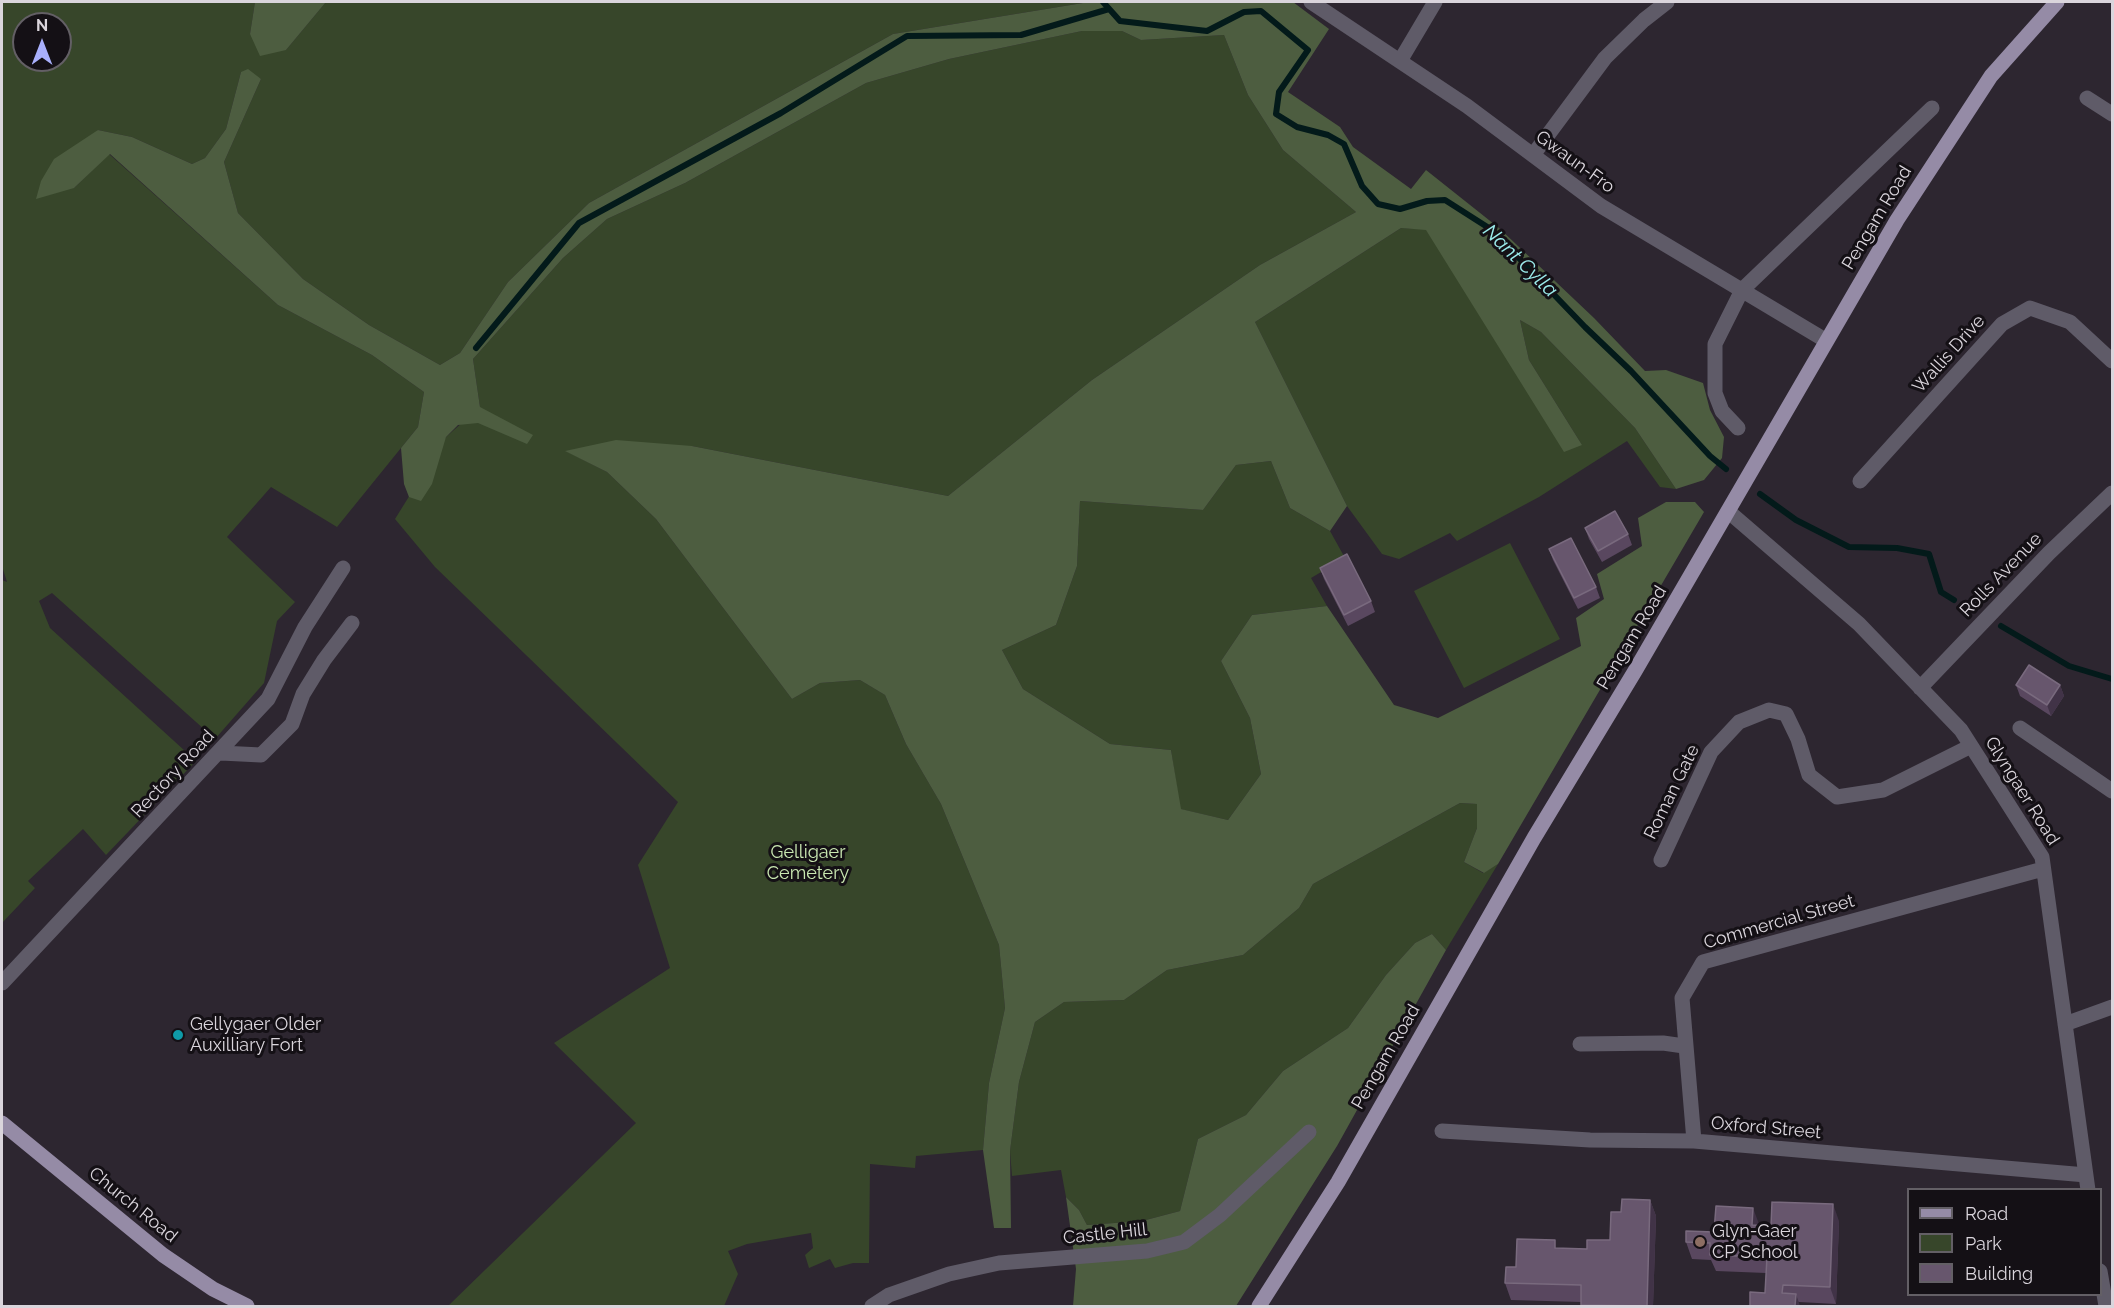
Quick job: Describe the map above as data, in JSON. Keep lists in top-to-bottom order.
{
  "streets": {
    "main road": ["Pengam Road", "Church Road"],
    "street": [
      "Gwaun-Fro",
      "Wallis Drive",
      "Rolls Avenue",
      "Rectory Road",
      "Glyngaer Road",
      "Roman Gate",
      "Commercial Street",
      "Oxford Street",
      "Castle Hill"
    ]
  },
  "crossings": [
    ["Gwaun-Fro", "Pengam Road"],
    ["Pengam Road", "Glyngaer Road"],
    ["Rolls Avenue", "Glyngaer Road"],
    ["Glyngaer Road", "Roman Gate"],
    ["Glyngaer Road", "Commercial Street"],
    ["Glyngaer Road", "Oxford Street"],
    ["Commercial Street", "Oxford Street"]
  ],
  "water": ["Nant Cylla"],
  "parks": ["Gelligaer Cemetery"],
  "places": ["Gellygaer Older Auxilliary Fort", "Glyn-Gaer CP School"],
  "legend": ["Road", "Park", "Building"],
  "north": "top"
}
